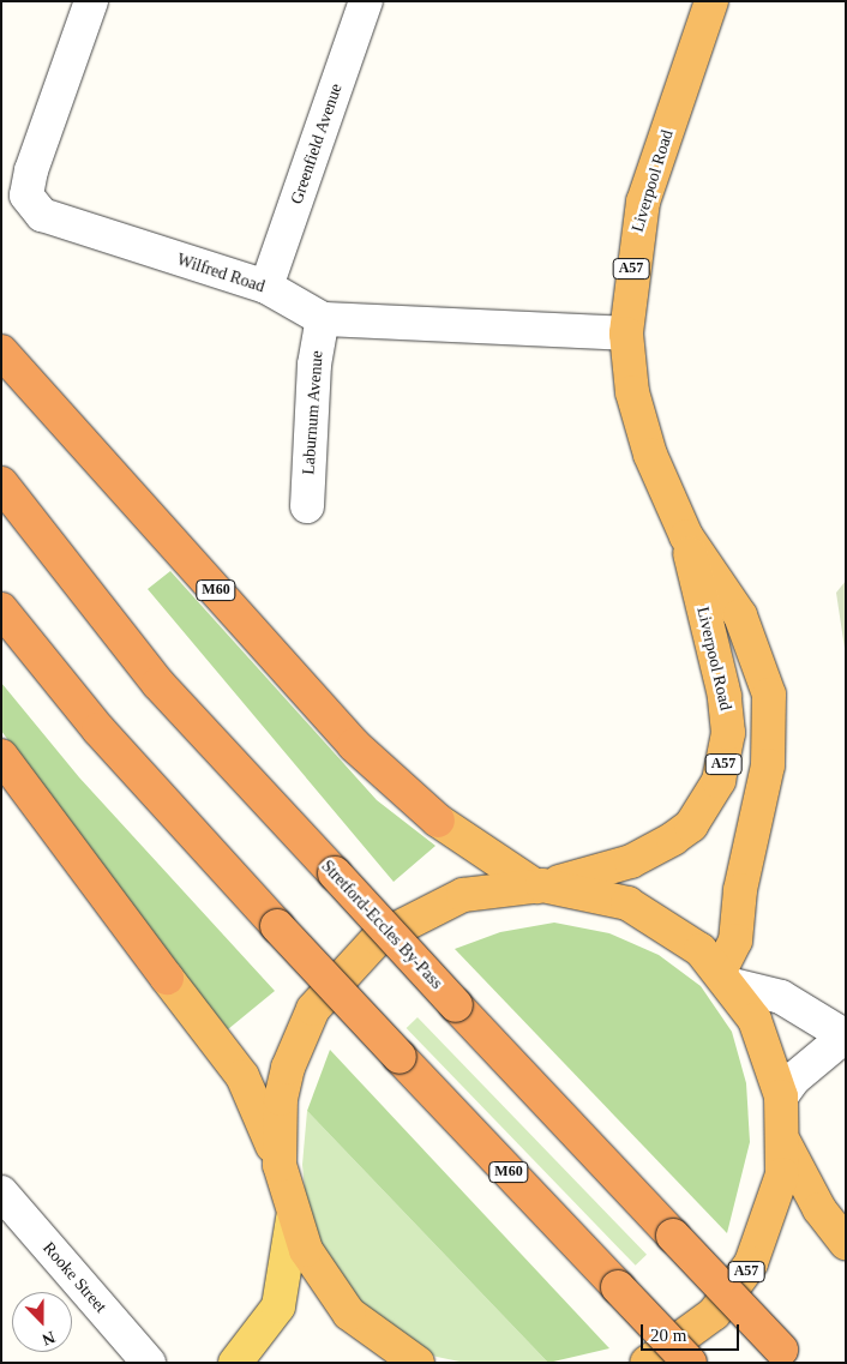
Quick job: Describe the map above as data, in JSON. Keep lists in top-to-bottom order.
{
  "streets": {
    "highway": [
      "Liverpool Road",
      "A57",
      "M60",
      "Stretford-Eccles By-Pass"
    ],
    "street": [
      "Greenfield Avenue",
      "Wilfred Road",
      "Laburnum Avenue",
      "Rooke Street"
    ]
  },
  "crossings": [
    ["Greenfield Avenue", "Wilfred Road"],
    ["Liverpool Road", "A57"],
    ["Liverpool Road", "Wilfred Road"],
    ["Liverpool Road", "M60"],
    ["A57", "M60"],
    ["Wilfred Road", "Laburnum Avenue"]
  ],
  "scale_bar": "20 m",
  "north": "bottom"
}
